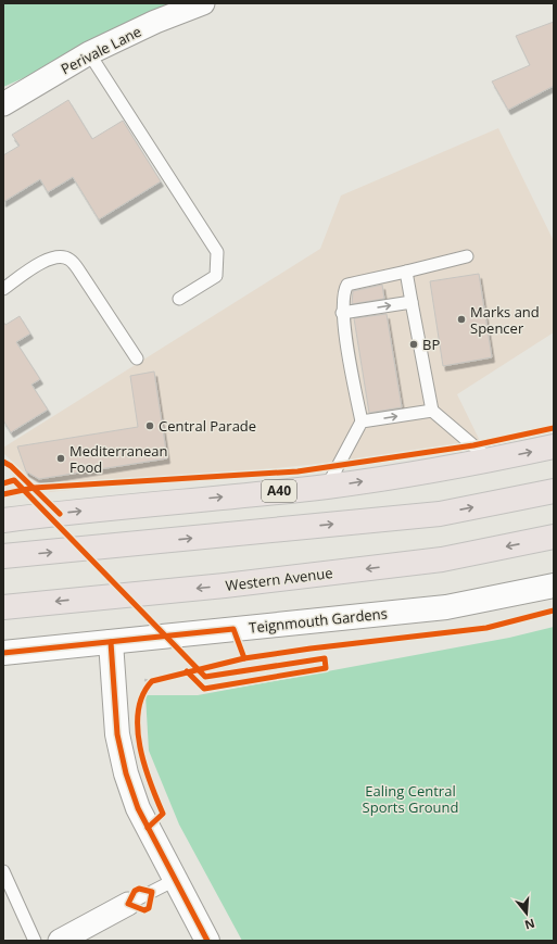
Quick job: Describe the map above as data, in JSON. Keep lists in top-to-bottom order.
{
  "streets": {
    "highway": ["A40", "Western Avenue"],
    "main road": ["Teignmouth Gardens"],
    "street": ["Perivale Lane"]
  },
  "parks": ["Ealing Central Sports Ground"],
  "places": [
    "Marks and Spencer",
    "BP",
    "Central Parade",
    "Mediterranean Food"
  ],
  "north": "bottom"
}
